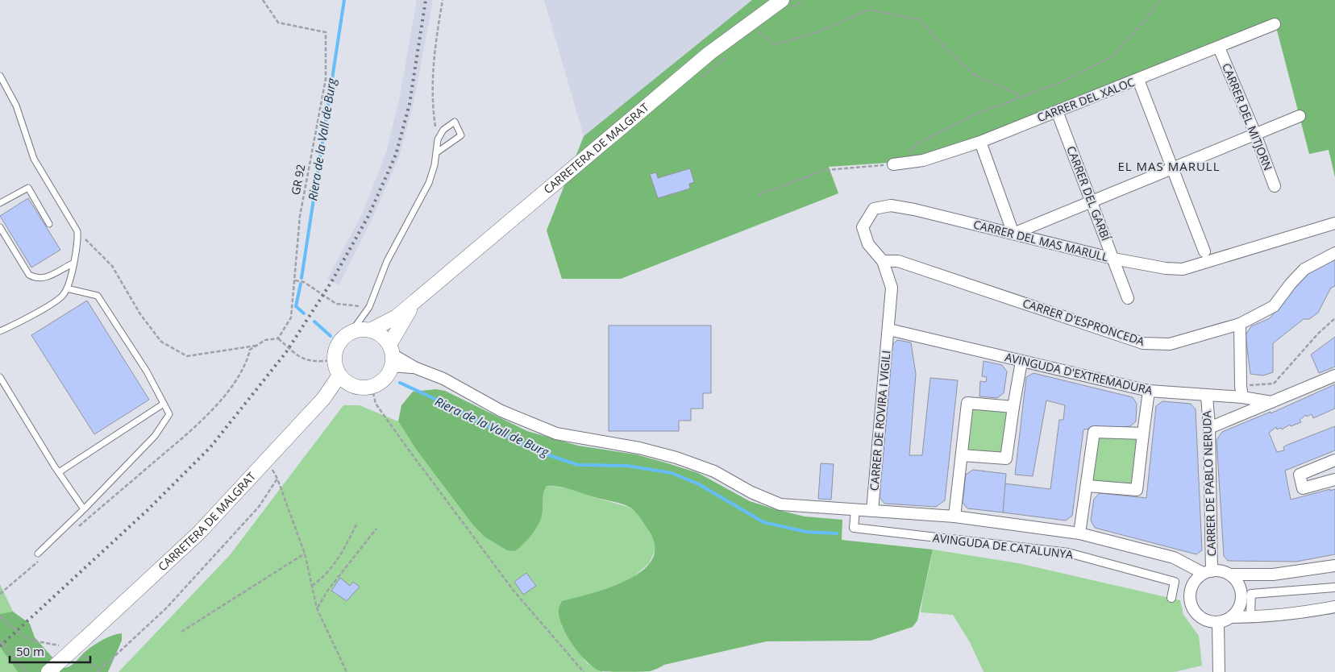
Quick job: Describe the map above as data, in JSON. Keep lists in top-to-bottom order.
{
  "streets": {
    "street": [
      "CARRER DEL XALOC",
      "CARRER DEL MITJORN",
      "CARRETERA DE MALGRAT",
      "CARRER DEL GARBÍ",
      "CARRER DEL MAS MARULL",
      "CARRER D'ESPRONCEDA",
      "AVINGUDA D'EXTREMADURA",
      "CARRER DE ROVIRA I VIGILI",
      "CARRER DE PABLO NERUDA",
      "AVINGUDA DE CATALUNYA"
    ],
    "path": ["GR 92"]
  },
  "crossings": [
    ["CARRER DEL XALOC", "CARRER DEL MITJORN"],
    ["CARRER DEL XALOC", "CARRER DEL GARBÍ"],
    ["CARRETERA DE MALGRAT", "AVINGUDA DE CATALUNYA"],
    ["CARRER DEL GARBÍ", "CARRER DEL MAS MARULL"],
    ["CARRER DEL MAS MARULL", "CARRER D'ESPRONCEDA"],
    ["CARRER DEL MAS MARULL", "AVINGUDA D'EXTREMADURA"],
    ["CARRER DEL MAS MARULL", "CARRER DE ROVIRA I VIGILI"],
    ["AVINGUDA D'EXTREMADURA", "CARRER DE ROVIRA I VIGILI"],
    ["AVINGUDA D'EXTREMADURA", "CARRER DE PABLO NERUDA"],
    ["CARRER DE ROVIRA I VIGILI", "AVINGUDA DE CATALUNYA"],
    ["CARRER DE PABLO NERUDA", "AVINGUDA DE CATALUNYA"]
  ],
  "districts": ["EL MAS MARULL"],
  "water": ["Riera de la Vall de Burg"],
  "scale_bar": "50 m"
}
